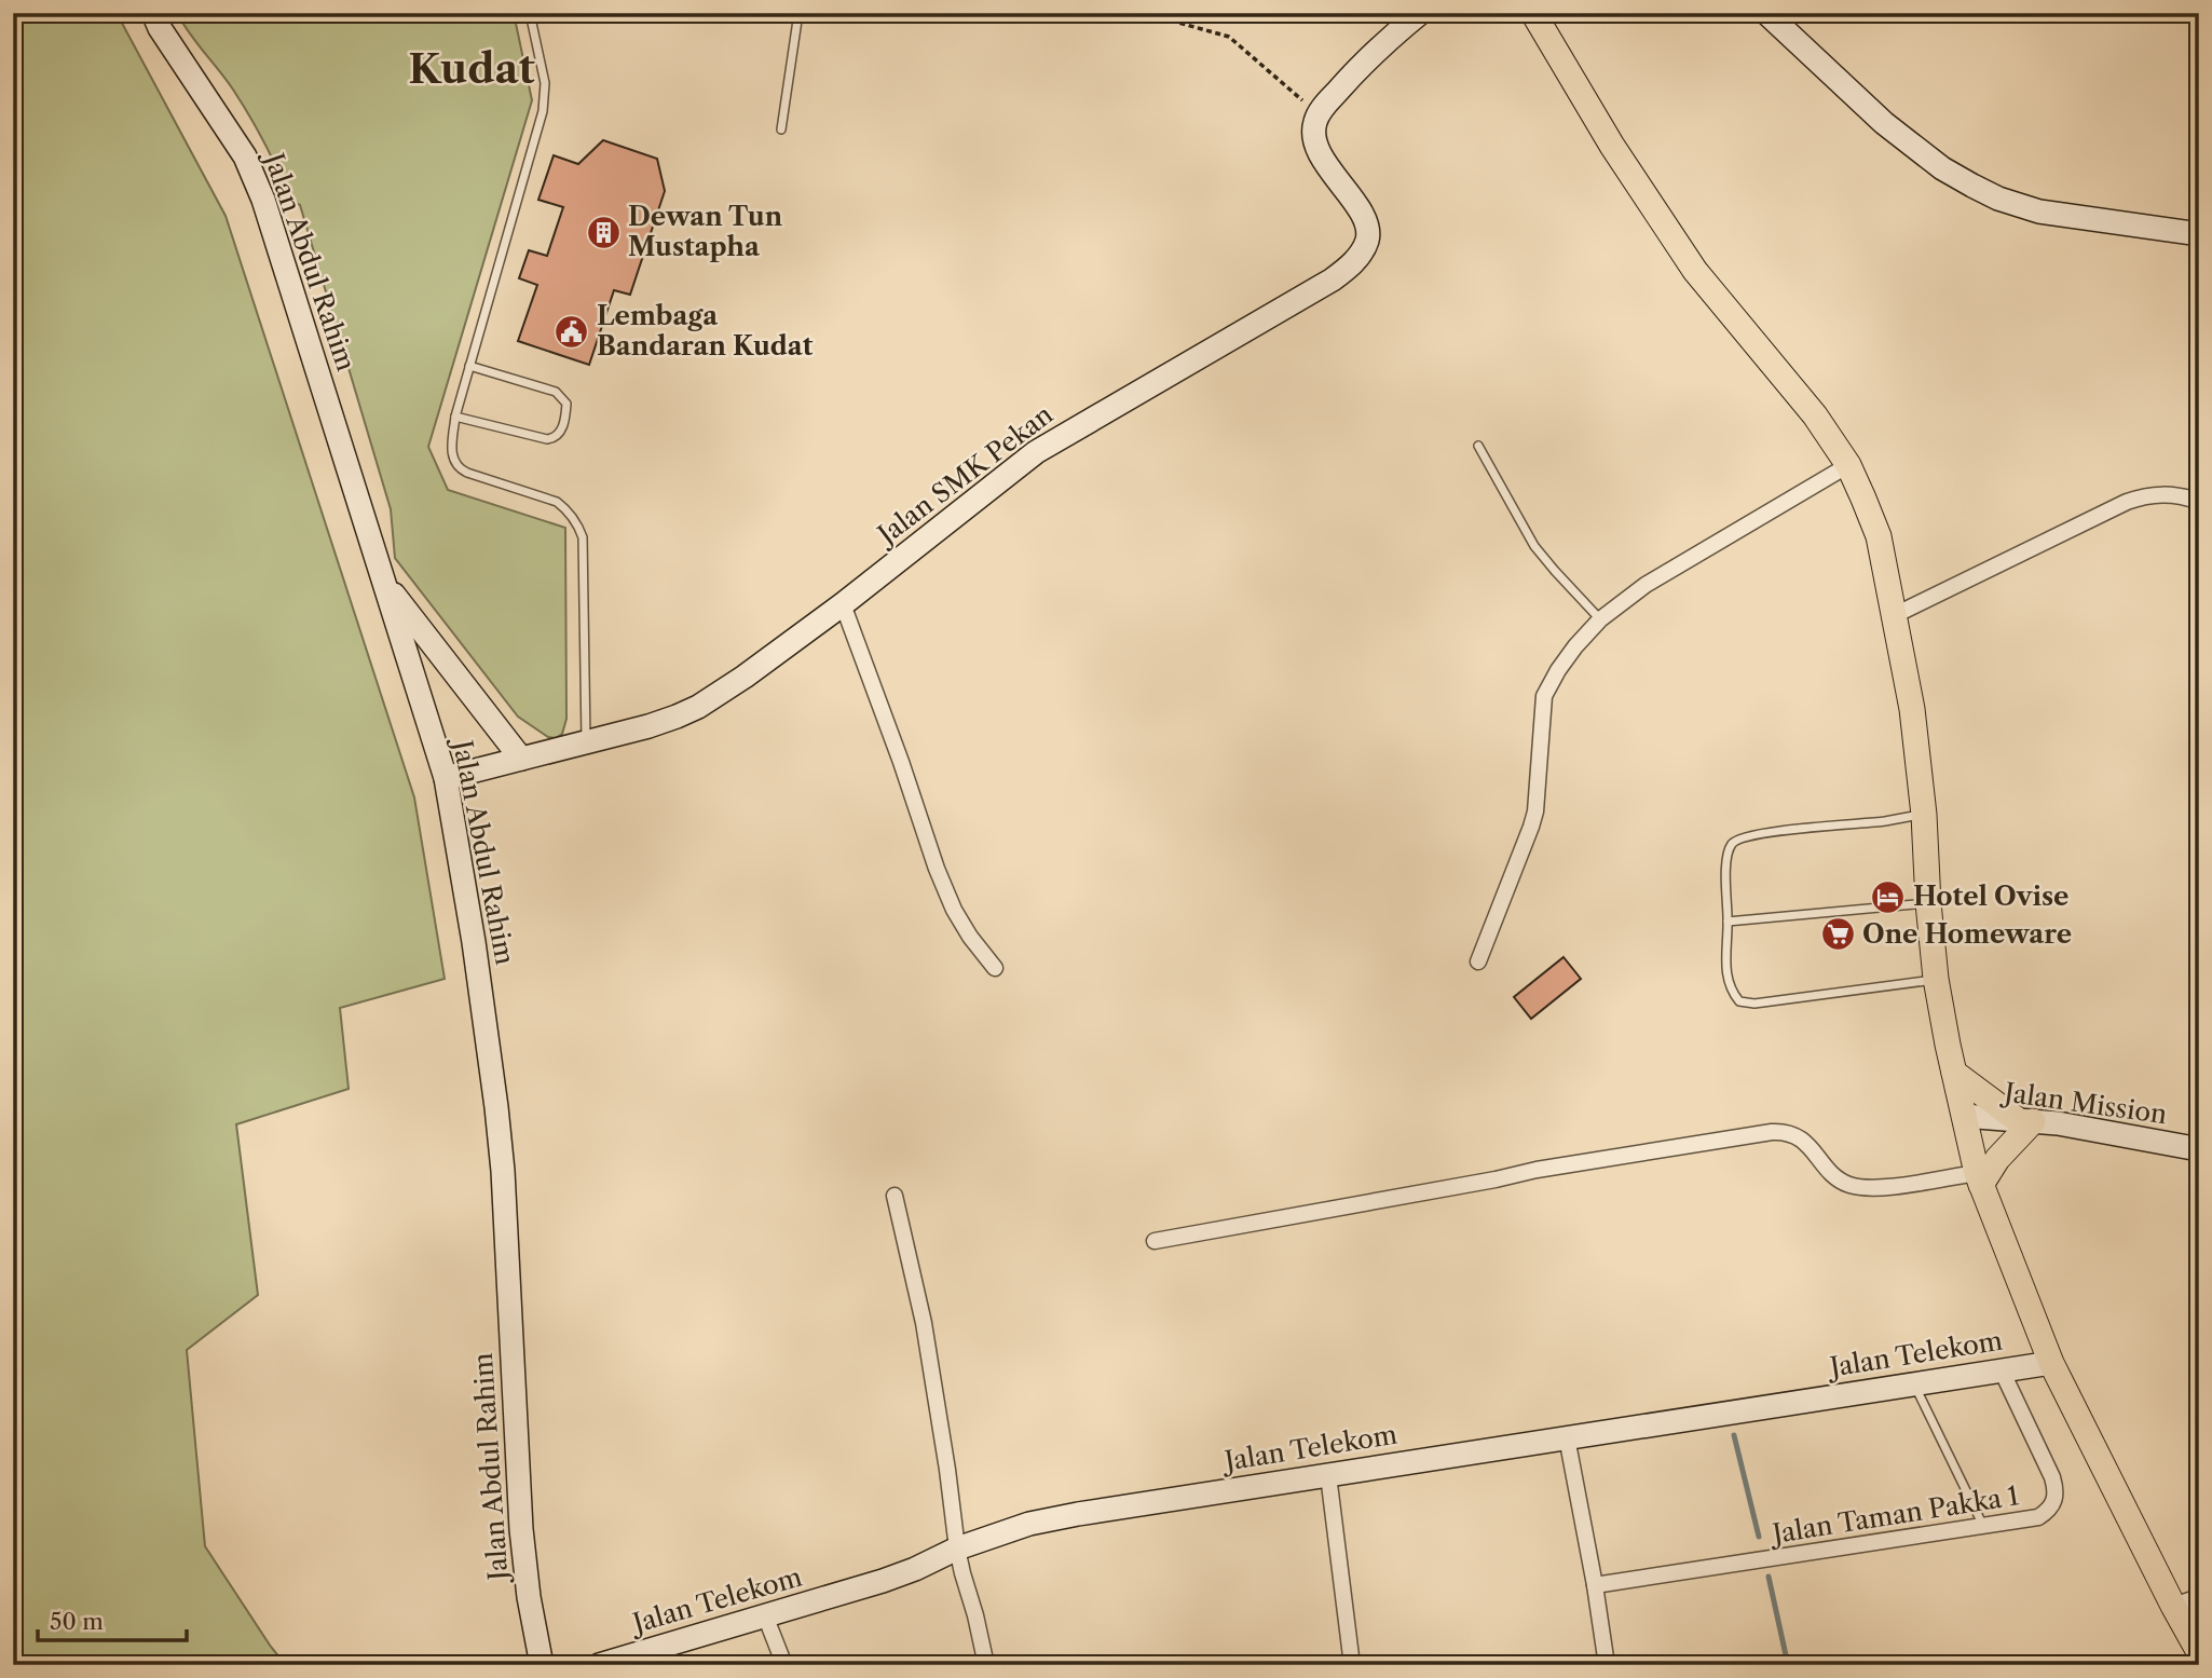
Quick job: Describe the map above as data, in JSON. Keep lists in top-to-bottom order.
{
  "streets": {
    "street": [
      "Jalan Abdul Rahim",
      "Jalan SMK Pekan",
      "Jalan Mission",
      "Jalan Telekom",
      "Jalan Taman Pakka 1"
    ]
  },
  "crossings": [
    ["Jalan Abdul Rahim", "Jalan SMK Pekan"],
    ["Jalan Telekom", "Jalan Taman Pakka 1"]
  ],
  "districts": ["Kudat"],
  "places": {
    "building": ["Dewan Tun Mustapha"],
    "public building": ["Lembaga Bandaran Kudat"],
    "hotel": ["Hotel Ovise"],
    "supermarket": ["One Homeware"]
  },
  "scale_bar": "50 m"
}
